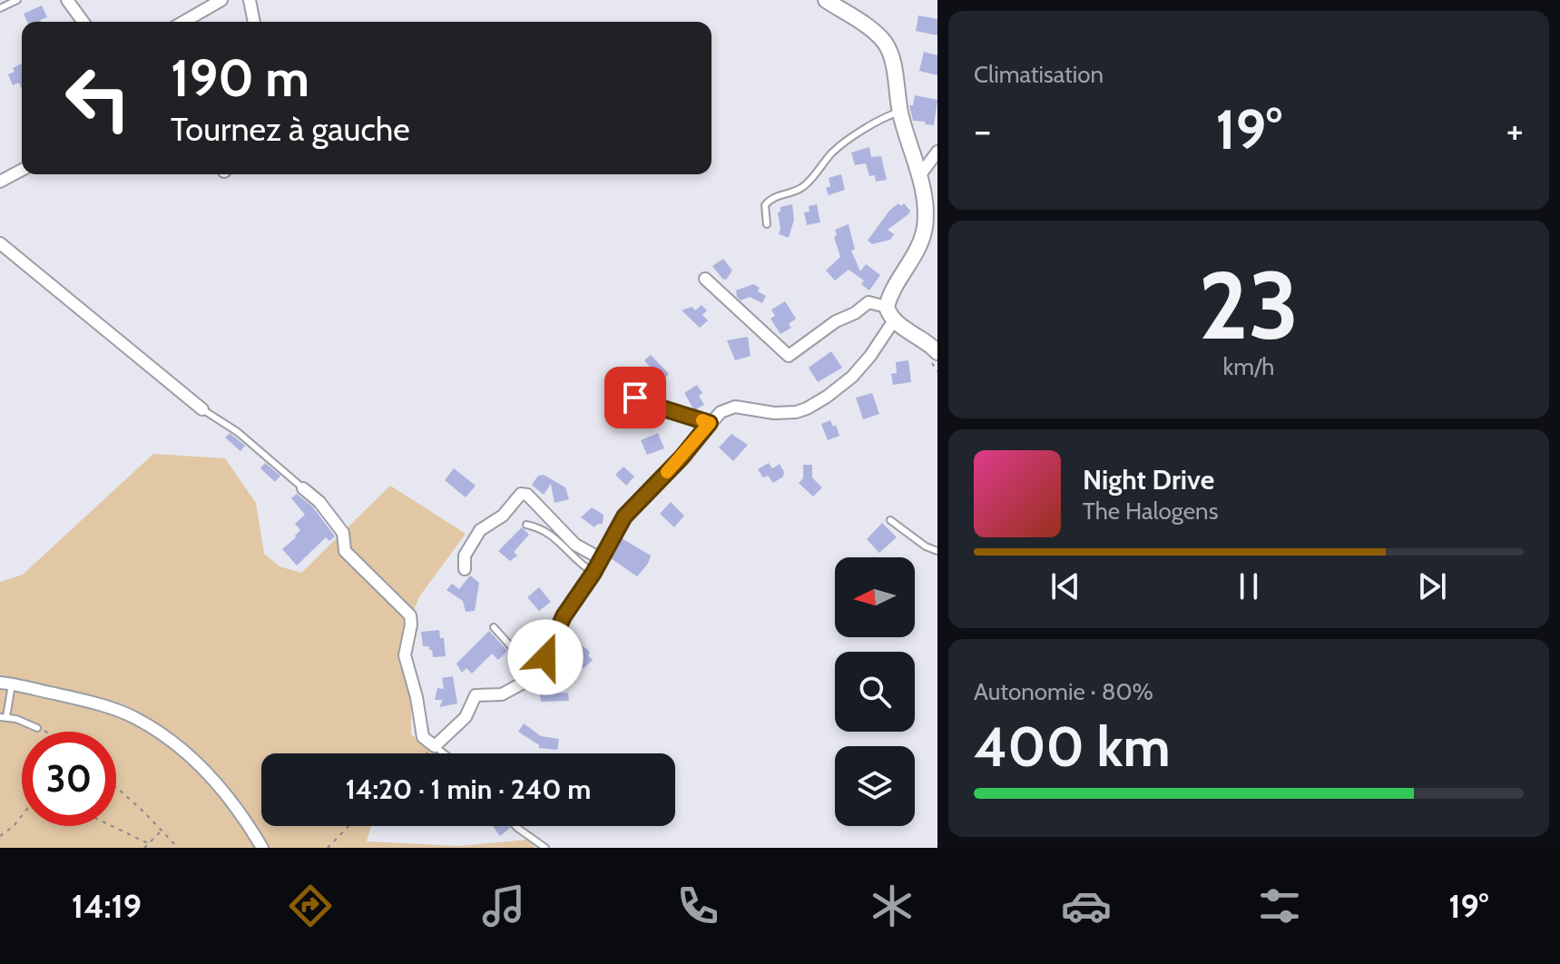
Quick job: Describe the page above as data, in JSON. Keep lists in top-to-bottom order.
{
  "north": "left",
  "page": {
    "tile": [
      "Climatisation",
      ["23", "km/h"],
      ["Autonomie · 80%", "400 km"]
    ],
    "turn": ["190 m", "Tournez à gauche"],
    "heat": ["−", "19°", "+"],
    "song": ["Night Drive", "The Halogens"],
    "limit": "30",
    "trip": "14:20 · 1 min · 240 m",
    "tabs": ["14:19", "19°"]
  }
}
